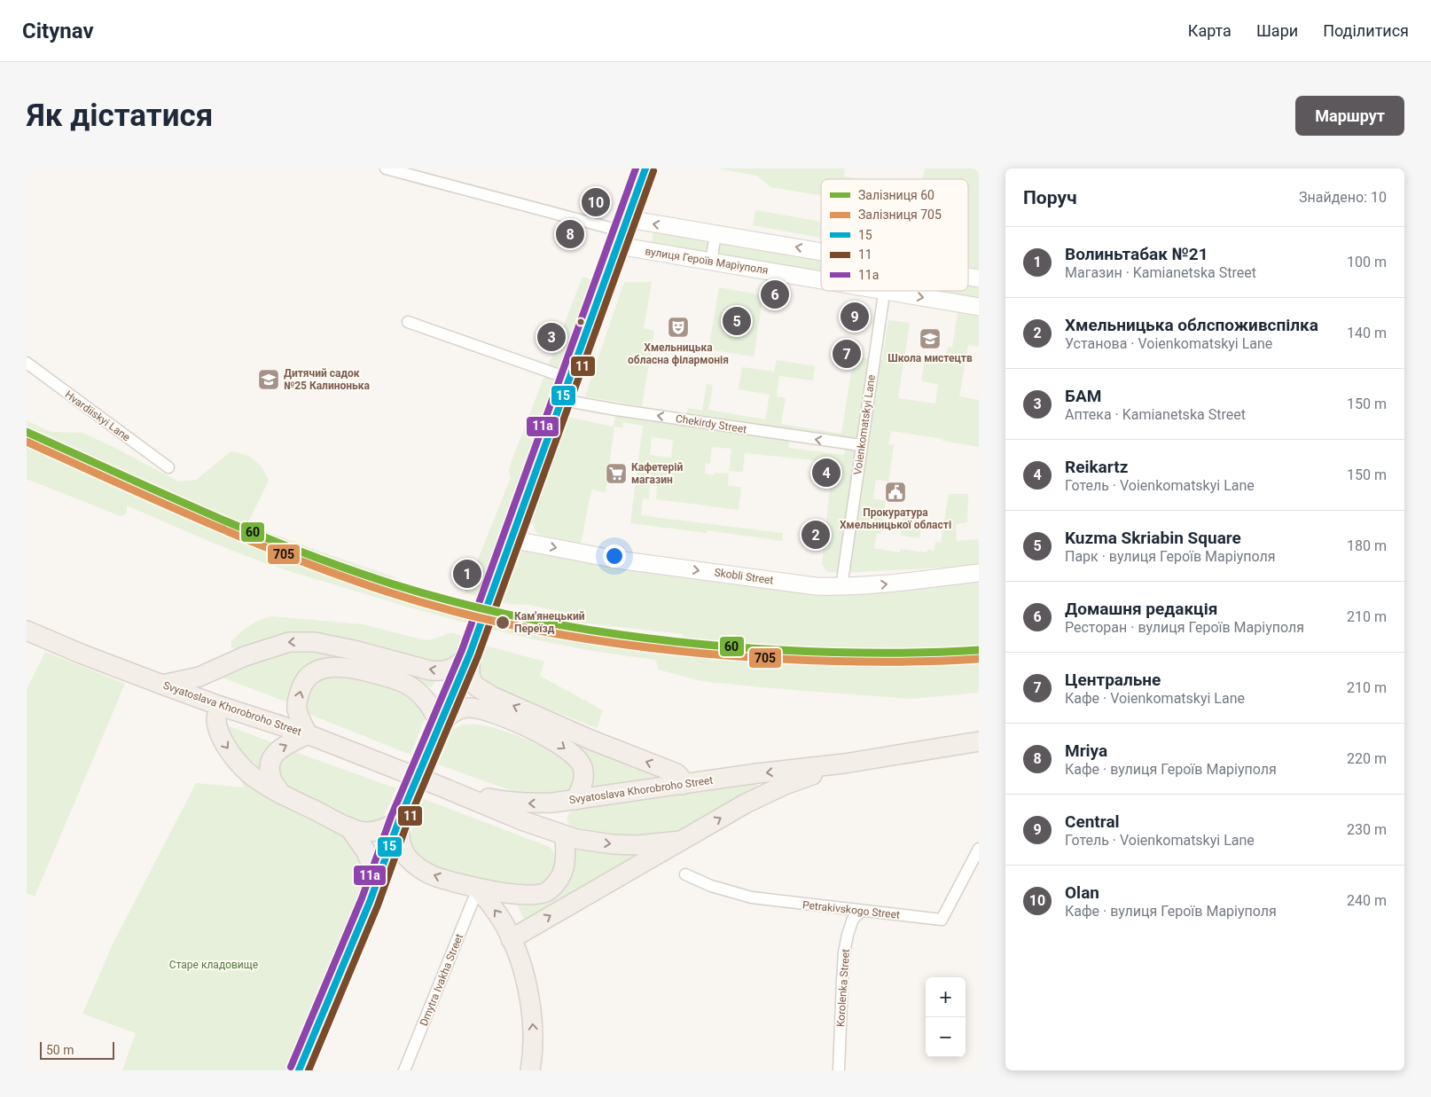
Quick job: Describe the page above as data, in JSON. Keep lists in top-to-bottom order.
{
  "streets": {
    "main road": ["Svyatoslava Khorobroho Street"],
    "street": [
      "вулиця Героїв Маріуполя",
      "Hvardiiskyi Lane",
      "Chekirdy Street",
      "Voienkomatskyi Lane",
      "Skobli Street",
      "Petrakivskogo Street",
      "Dmytra Ivakha Street",
      "Korolenka Street"
    ]
  },
  "crossings": [
    ["вулиця Героїв Маріуполя", "Voienkomatskyi Lane"],
    ["Chekirdy Street", "Voienkomatskyi Lane"],
    ["Voienkomatskyi Lane", "Skobli Street"],
    ["Petrakivskogo Street", "Korolenka Street"]
  ],
  "one_way": ["Chekirdy Street", "Skobli Street"],
  "parks": ["Старе кладовище"],
  "places": {
    "theatre": ["Хмельницька обласна філармонія"],
    "school or university": ["Школа мистецтв", "Дитячий садок №25 Калинонька"],
    "supermarket": ["Кафетерій магазин"],
    "public building": ["Прокуратура Хмельницької області"],
    "other": ["Кам'янецький Переїзд"]
  },
  "lines": [
    "transit line 15",
    "transit line 11а",
    "transit line 11",
    "rail line 60",
    "rail line 705"
  ],
  "legend": [
    "Залізниця 60",
    "Залізниця 705",
    "15",
    "11",
    "11а"
  ],
  "scale_bar": "50 m",
  "page": {
    "header": "Citynav",
    "nav": ["Карта", "Шари", "Поділитися"],
    "buttons": "Маршрут",
    "title": "Як дістатися",
    "heading": ["Поруч", "Знайдено: 10"],
    "pins": [
      "10",
      "8",
      "6",
      "9",
      "5",
      "3",
      "7",
      "4",
      "2",
      "1"
    ],
    "list": [
      {
        "mark": "1",
        "name": "Волиньтабак №21",
        "note": "Магазин · Kamianetska Street",
        "value": "100 m"
      },
      {
        "mark": "2",
        "name": "Хмельницька облспоживспілка",
        "note": "Установа · Voienkomatskyi Lane",
        "value": "140 m"
      },
      {
        "mark": "3",
        "name": "БАМ",
        "note": "Аптека · Kamianetska Street",
        "value": "150 m"
      },
      {
        "mark": "4",
        "name": "Reikartz",
        "note": "Готель · Voienkomatskyi Lane",
        "value": "150 m"
      },
      {
        "mark": "5",
        "name": "Kuzma Skriabin Square",
        "note": "Парк · вулиця Героїв Маріуполя",
        "value": "180 m"
      },
      {
        "mark": "6",
        "name": "Домашня редакція",
        "note": "Ресторан · вулиця Героїв Маріуполя",
        "value": "210 m"
      },
      {
        "mark": "7",
        "name": "Центральне",
        "note": "Кафе · Voienkomatskyi Lane",
        "value": "210 m"
      },
      {
        "mark": "8",
        "name": "Mriya",
        "note": "Кафе · вулиця Героїв Маріуполя",
        "value": "220 m"
      },
      {
        "mark": "9",
        "name": "Central",
        "note": "Готель · Voienkomatskyi Lane",
        "value": "230 m"
      },
      {
        "mark": "10",
        "name": "Olan",
        "note": "Кафе · вулиця Героїв Маріуполя",
        "value": "240 m"
      }
    ],
    "map_buttons": ["+", "−"],
    "scale": "50 m"
  }
}
